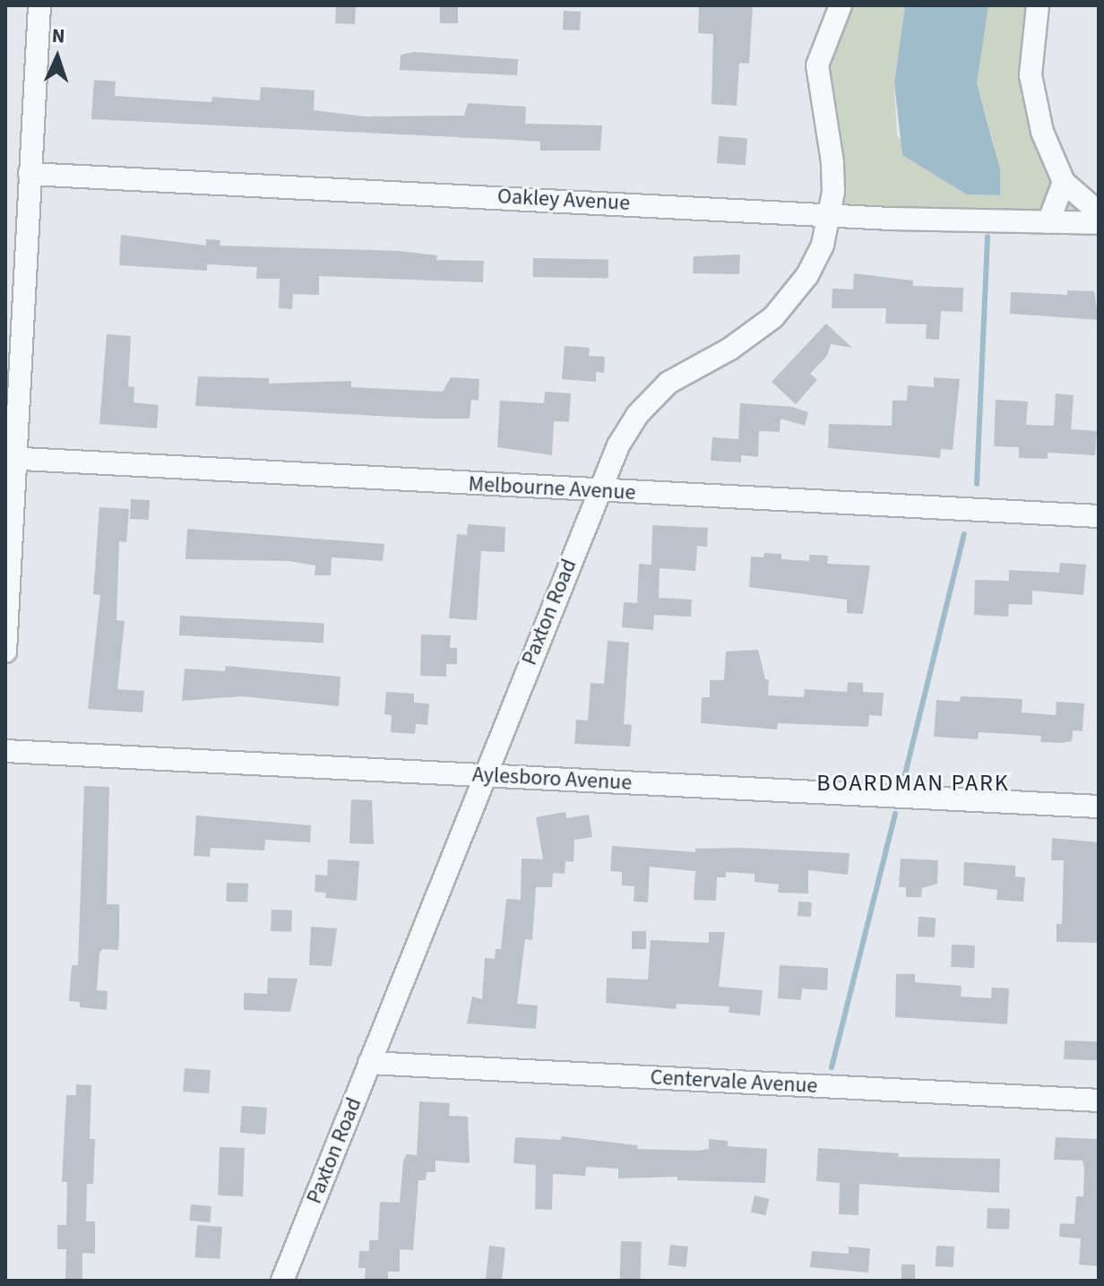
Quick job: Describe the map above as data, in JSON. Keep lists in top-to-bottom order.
{
  "streets": {
    "street": [
      "Oakley Avenue",
      "Melbourne Avenue",
      "Paxton Road",
      "Aylesboro Avenue",
      "Centervale Avenue"
    ]
  },
  "crossings": [
    ["Oakley Avenue", "Paxton Road"],
    ["Melbourne Avenue", "Paxton Road"],
    ["Paxton Road", "Aylesboro Avenue"],
    ["Paxton Road", "Centervale Avenue"]
  ],
  "districts": ["BOARDMAN PARK"],
  "north": "top"
}
